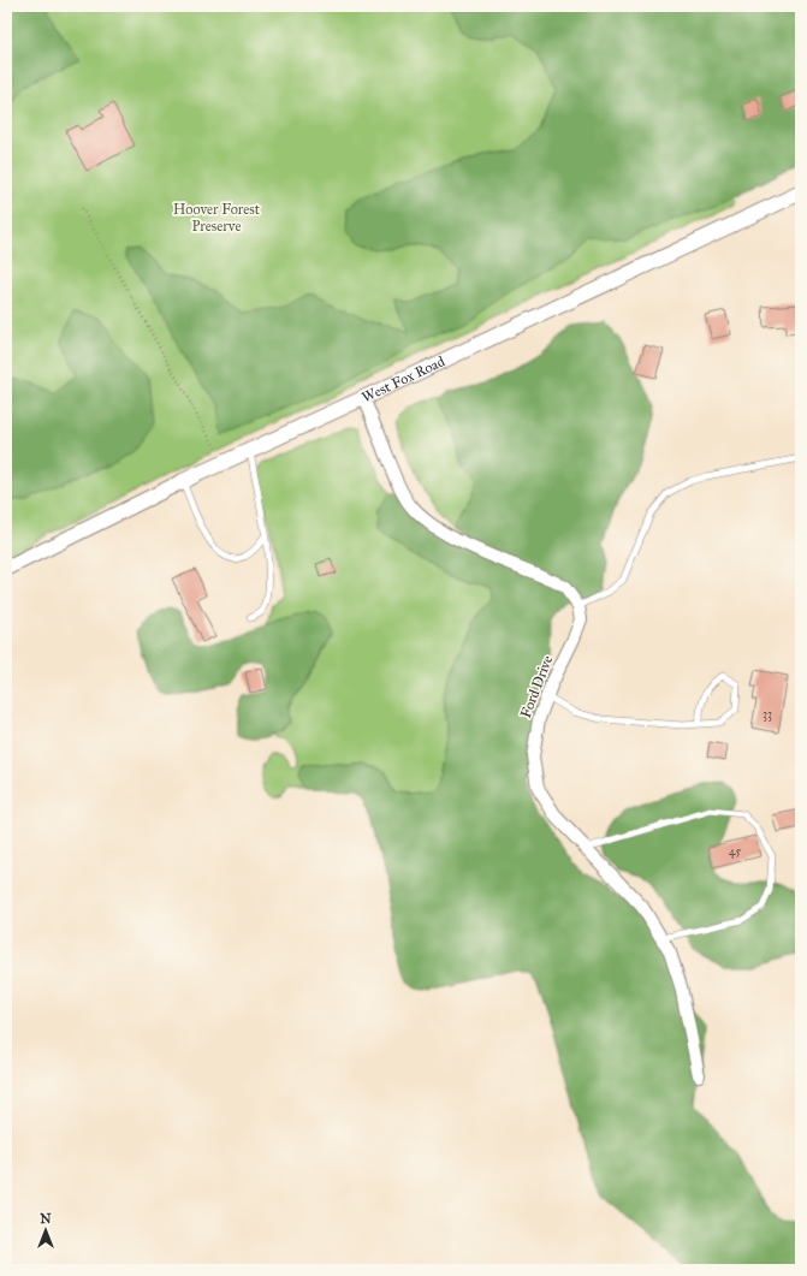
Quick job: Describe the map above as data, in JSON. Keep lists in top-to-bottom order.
{
  "streets": {
    "street": ["West Fox Road", "Ford Drive"]
  },
  "parks": ["Hoover Forest Preserve"],
  "house_numbers": ["33", "45"],
  "north": "top"
}
